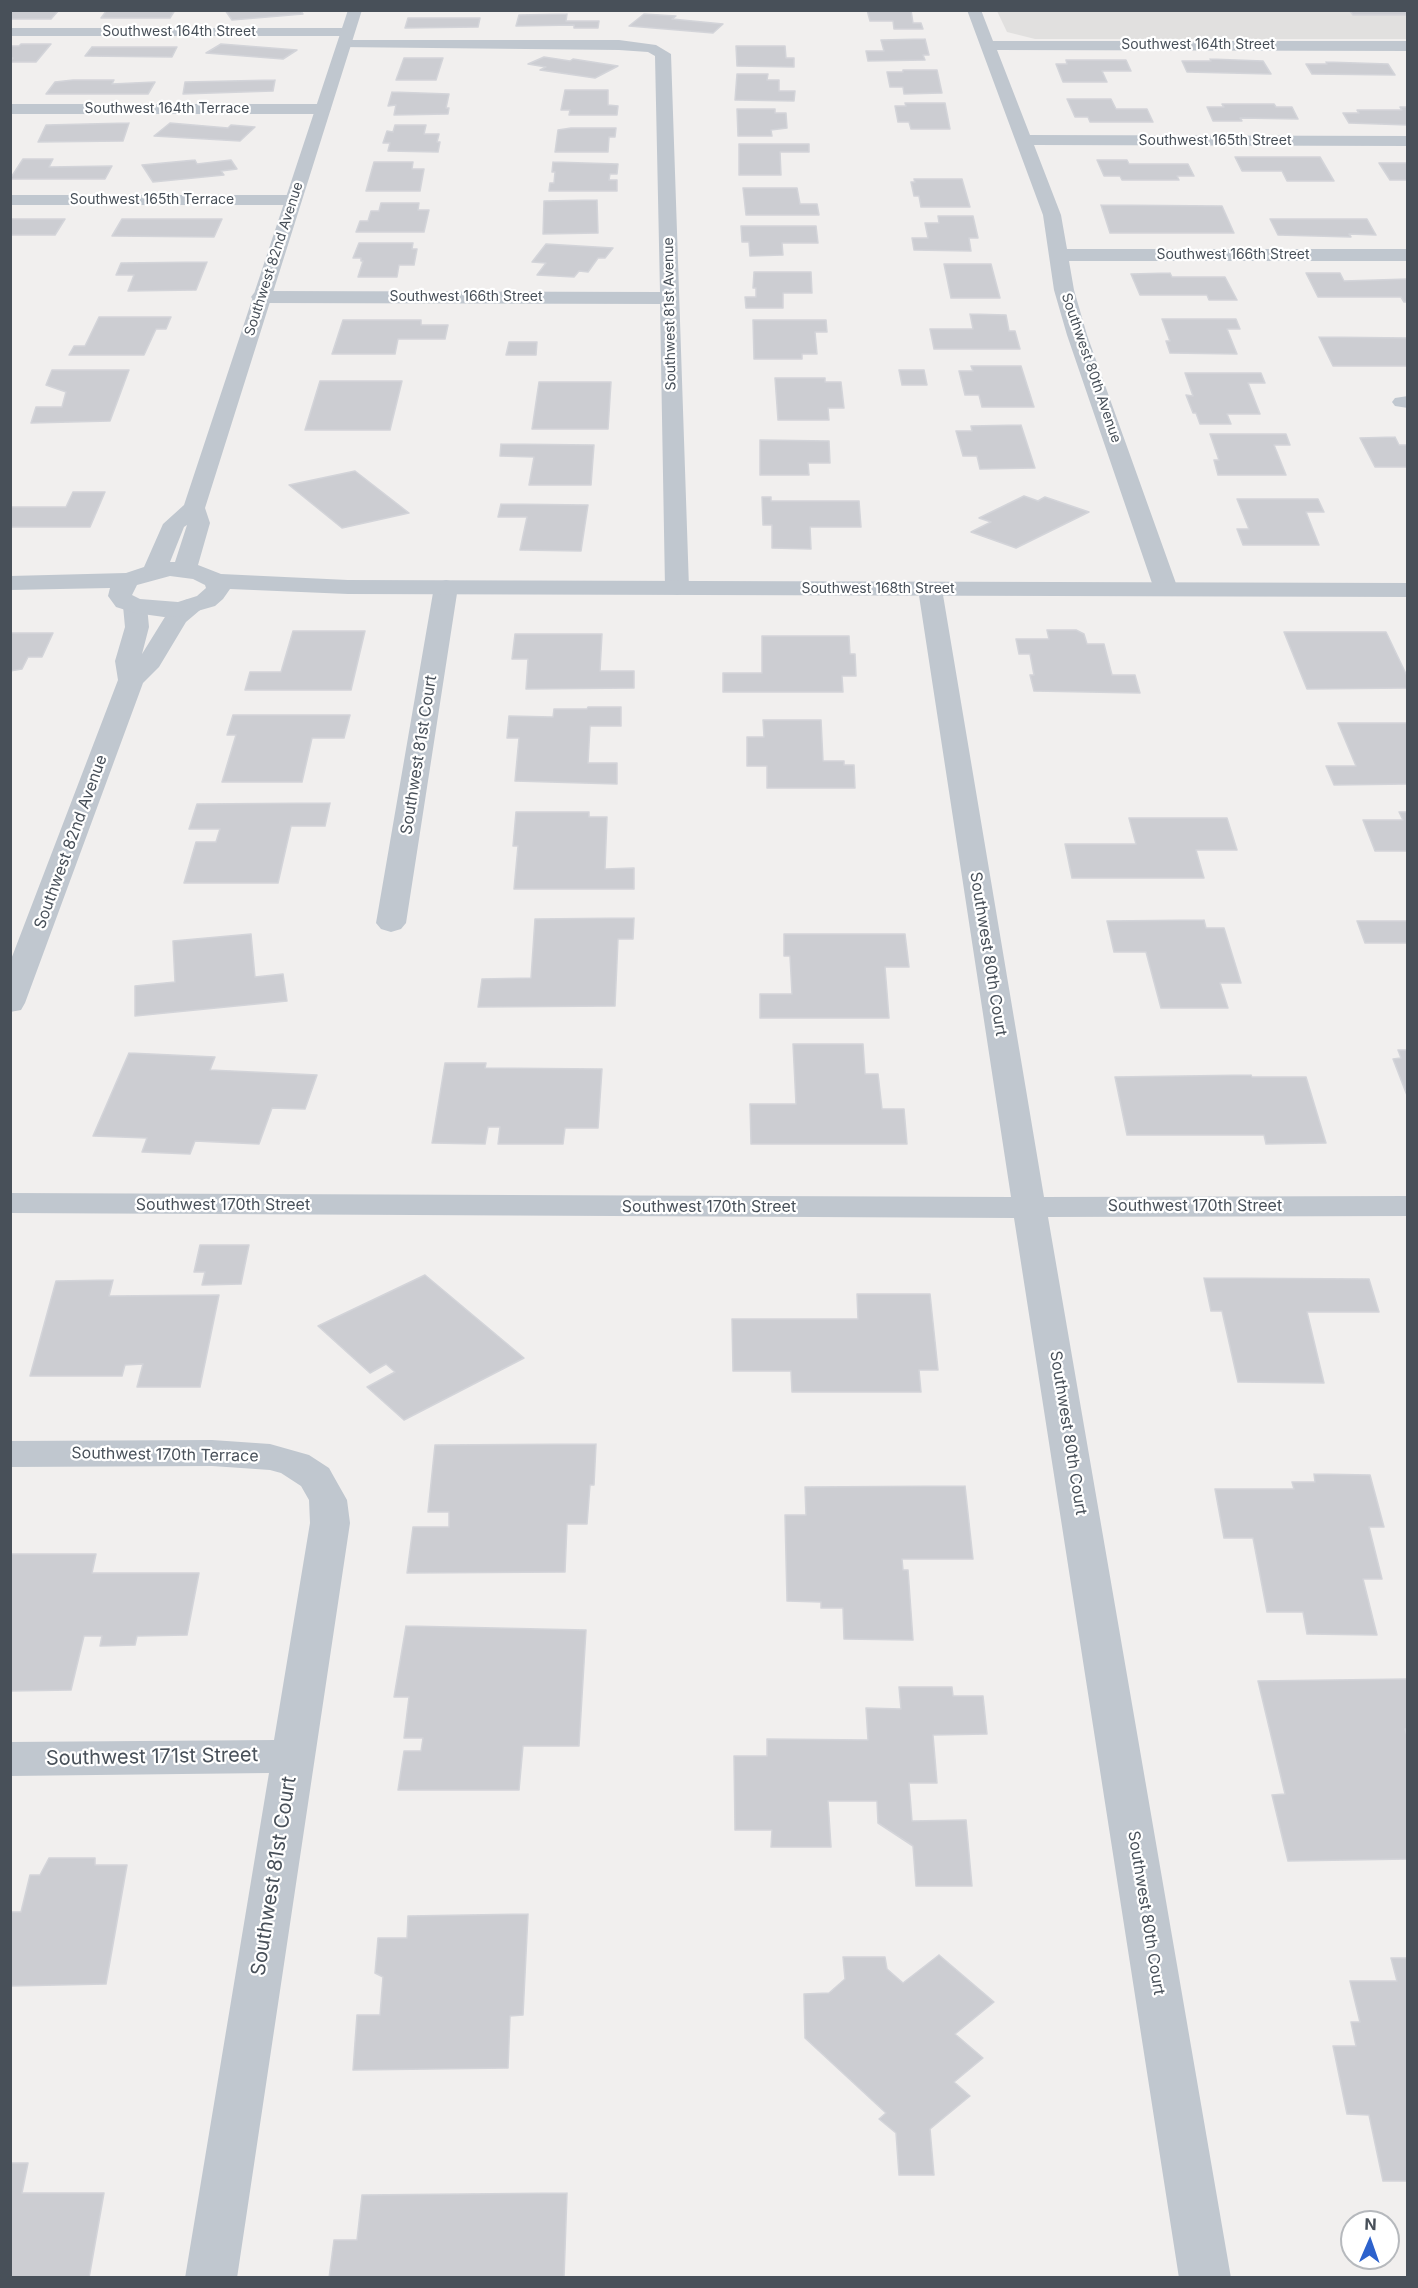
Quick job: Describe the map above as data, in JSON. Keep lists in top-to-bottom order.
{
  "streets": {
    "street": [
      "Southwest 164th Street",
      "Southwest 164th Terrace",
      "Southwest 165th Street",
      "Southwest 165th Terrace",
      "Southwest 166th Street",
      "Southwest 82nd Avenue",
      "Southwest 81st Avenue",
      "Southwest 80th Avenue",
      "Southwest 168th Street",
      "Southwest 81st Court",
      "Southwest 80th Court",
      "Southwest 170th Street",
      "Southwest 170th Terrace",
      "Southwest 171st Street"
    ]
  },
  "crossings": [
    ["Southwest 164th Street", "Southwest 82nd Avenue"],
    ["Southwest 164th Street", "Southwest 81st Avenue"],
    ["Southwest 164th Street", "Southwest 80th Avenue"],
    ["Southwest 164th Terrace", "Southwest 82nd Avenue"],
    ["Southwest 165th Street", "Southwest 80th Avenue"],
    ["Southwest 165th Terrace", "Southwest 82nd Avenue"],
    ["Southwest 166th Street", "Southwest 82nd Avenue"],
    ["Southwest 166th Street", "Southwest 81st Avenue"],
    ["Southwest 166th Street", "Southwest 80th Avenue"],
    ["Southwest 82nd Avenue", "Southwest 168th Street"],
    ["Southwest 81st Avenue", "Southwest 168th Street"],
    ["Southwest 80th Avenue", "Southwest 168th Street"],
    ["Southwest 168th Street", "Southwest 81st Court"],
    ["Southwest 168th Street", "Southwest 80th Court"],
    ["Southwest 81st Court", "Southwest 170th Terrace"],
    ["Southwest 81st Court", "Southwest 171st Street"],
    ["Southwest 80th Court", "Southwest 170th Street"]
  ],
  "north": "top"
}
